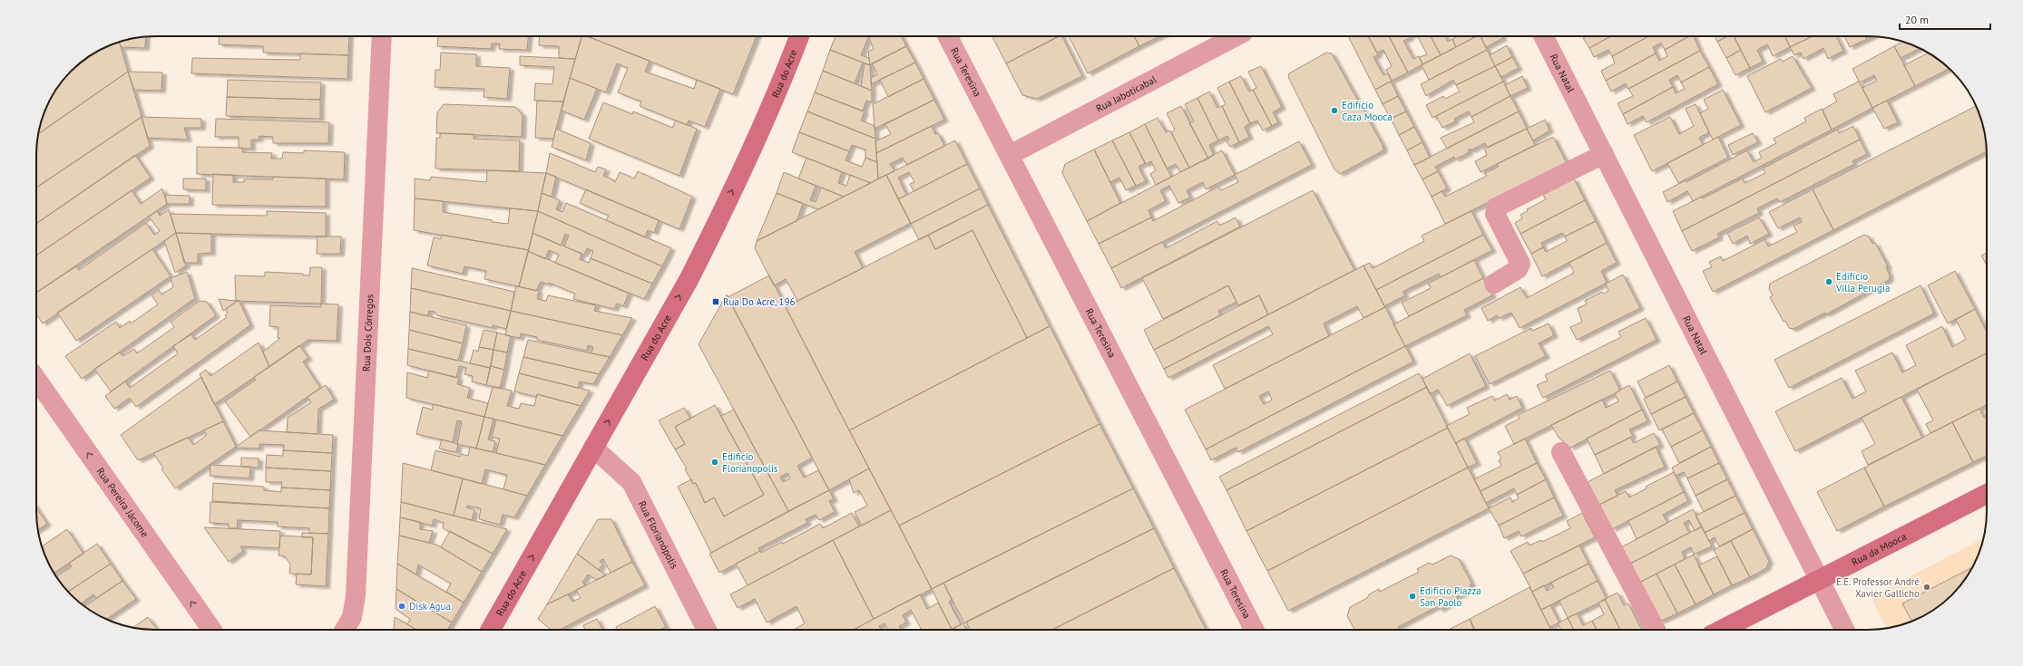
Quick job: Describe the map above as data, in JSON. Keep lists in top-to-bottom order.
{
  "streets": {
    "main road": ["Rua do Acre", "Rua da Mooca"],
    "street": [
      "Rua Teresina",
      "Rua Natal",
      "Rua Jaboticabal",
      "Rua Dois Córregos",
      "Rua Pereira Jácome",
      "Rua Florianópolis"
    ]
  },
  "crossings": [
    ["Rua Teresina", "Rua Jaboticabal"],
    ["Rua Natal", "Rua da Mooca"],
    ["Rua do Acre", "Rua Florianópolis"]
  ],
  "one_way": ["Rua do Acre", "Rua Pereira Jácome"],
  "places": {
    "other": [
      "Edifício Caza Mooca",
      "Edifício Villa Perugia",
      "Edificio Florianopolis",
      "E.E. Professor André Xavier Gallicho",
      "Edifício Piazza San Paolo",
      "Disk Agua"
    ],
    "transit": ["Rua Do Acre, 196"]
  },
  "scale_bar": "20 m"
}
